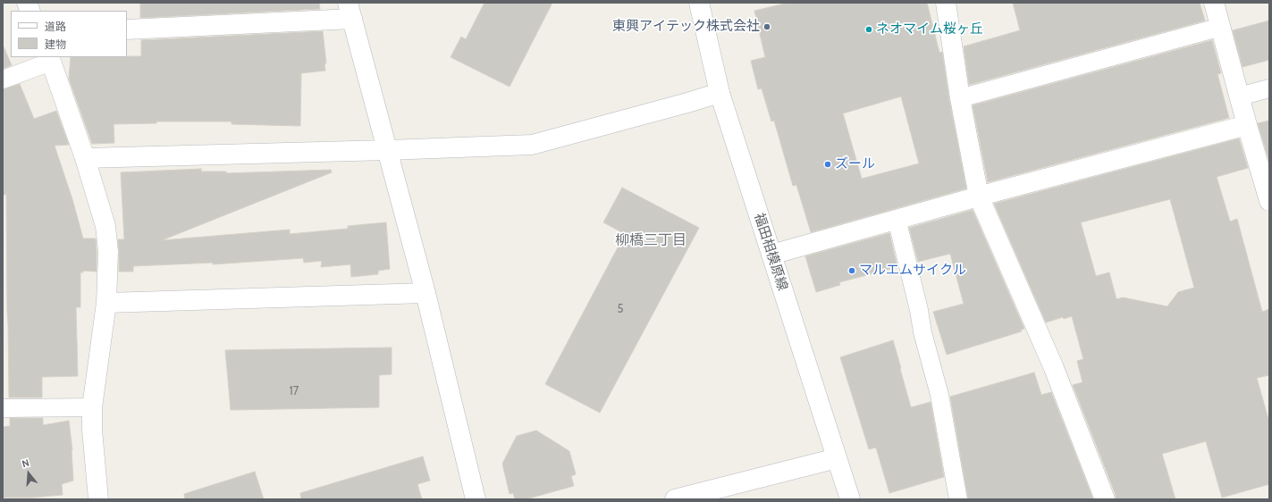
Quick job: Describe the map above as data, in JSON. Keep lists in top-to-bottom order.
{
  "streets": {
    "street": ["福田相模原線"]
  },
  "districts": ["柳橋三丁目"],
  "places": [
    "東興アイテック株式会社",
    "ネオマイム桜ヶ丘",
    "ズール",
    "マルエムサイクル"
  ],
  "house_numbers": ["5", "17"],
  "legend": ["道路", "建物"],
  "north": "top"
}
